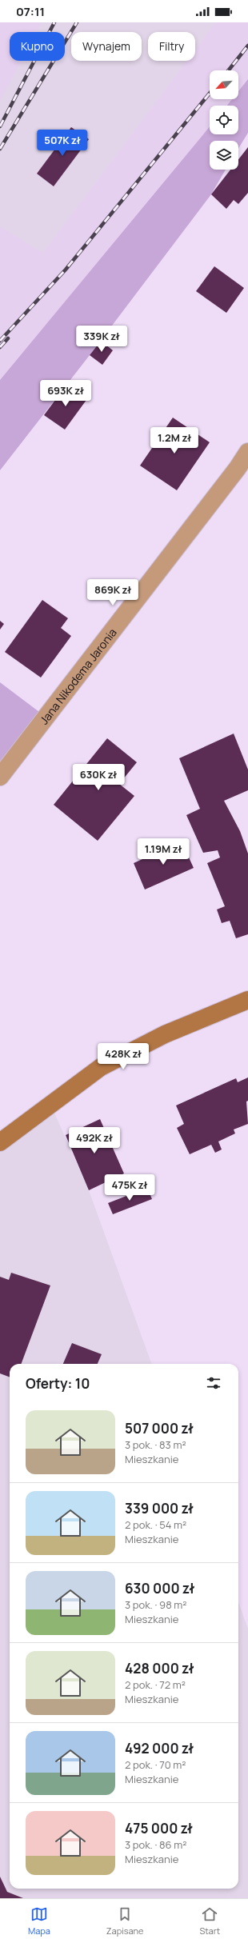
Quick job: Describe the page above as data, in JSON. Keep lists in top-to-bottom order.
{
  "streets": {
    "street": ["Jana Nikodema Jaronia"]
  },
  "north": "bottom left",
  "page": {
    "status": "07:11",
    "chip": ["Kupno", "Wynajem", "Filtry"],
    "price": [
      "507K zł",
      "339K zł",
      "693K zł",
      "1.2M zł",
      "869K zł",
      "630K zł",
      "1.19M zł",
      "428K zł",
      "492K zł",
      "475K zł"
    ],
    "heading": "Oferty: 10",
    "list": [
      {
        "name": "507 000 zł",
        "note": "3 pok. · 83 m² · Mieszkanie"
      },
      {
        "name": "339 000 zł",
        "note": "2 pok. · 54 m² · Mieszkanie"
      },
      {
        "name": "630 000 zł",
        "note": "3 pok. · 98 m² · Mieszkanie"
      },
      {
        "name": "428 000 zł",
        "note": "2 pok. · 72 m² · Mieszkanie"
      },
      {
        "name": "492 000 zł",
        "note": "2 pok. · 70 m² · Mieszkanie"
      },
      {
        "name": "475 000 zł",
        "note": "3 pok. · 86 m² · Mieszkanie"
      }
    ],
    "tabs": ["Mapa", "Zapisane", "Start"]
  }
}
